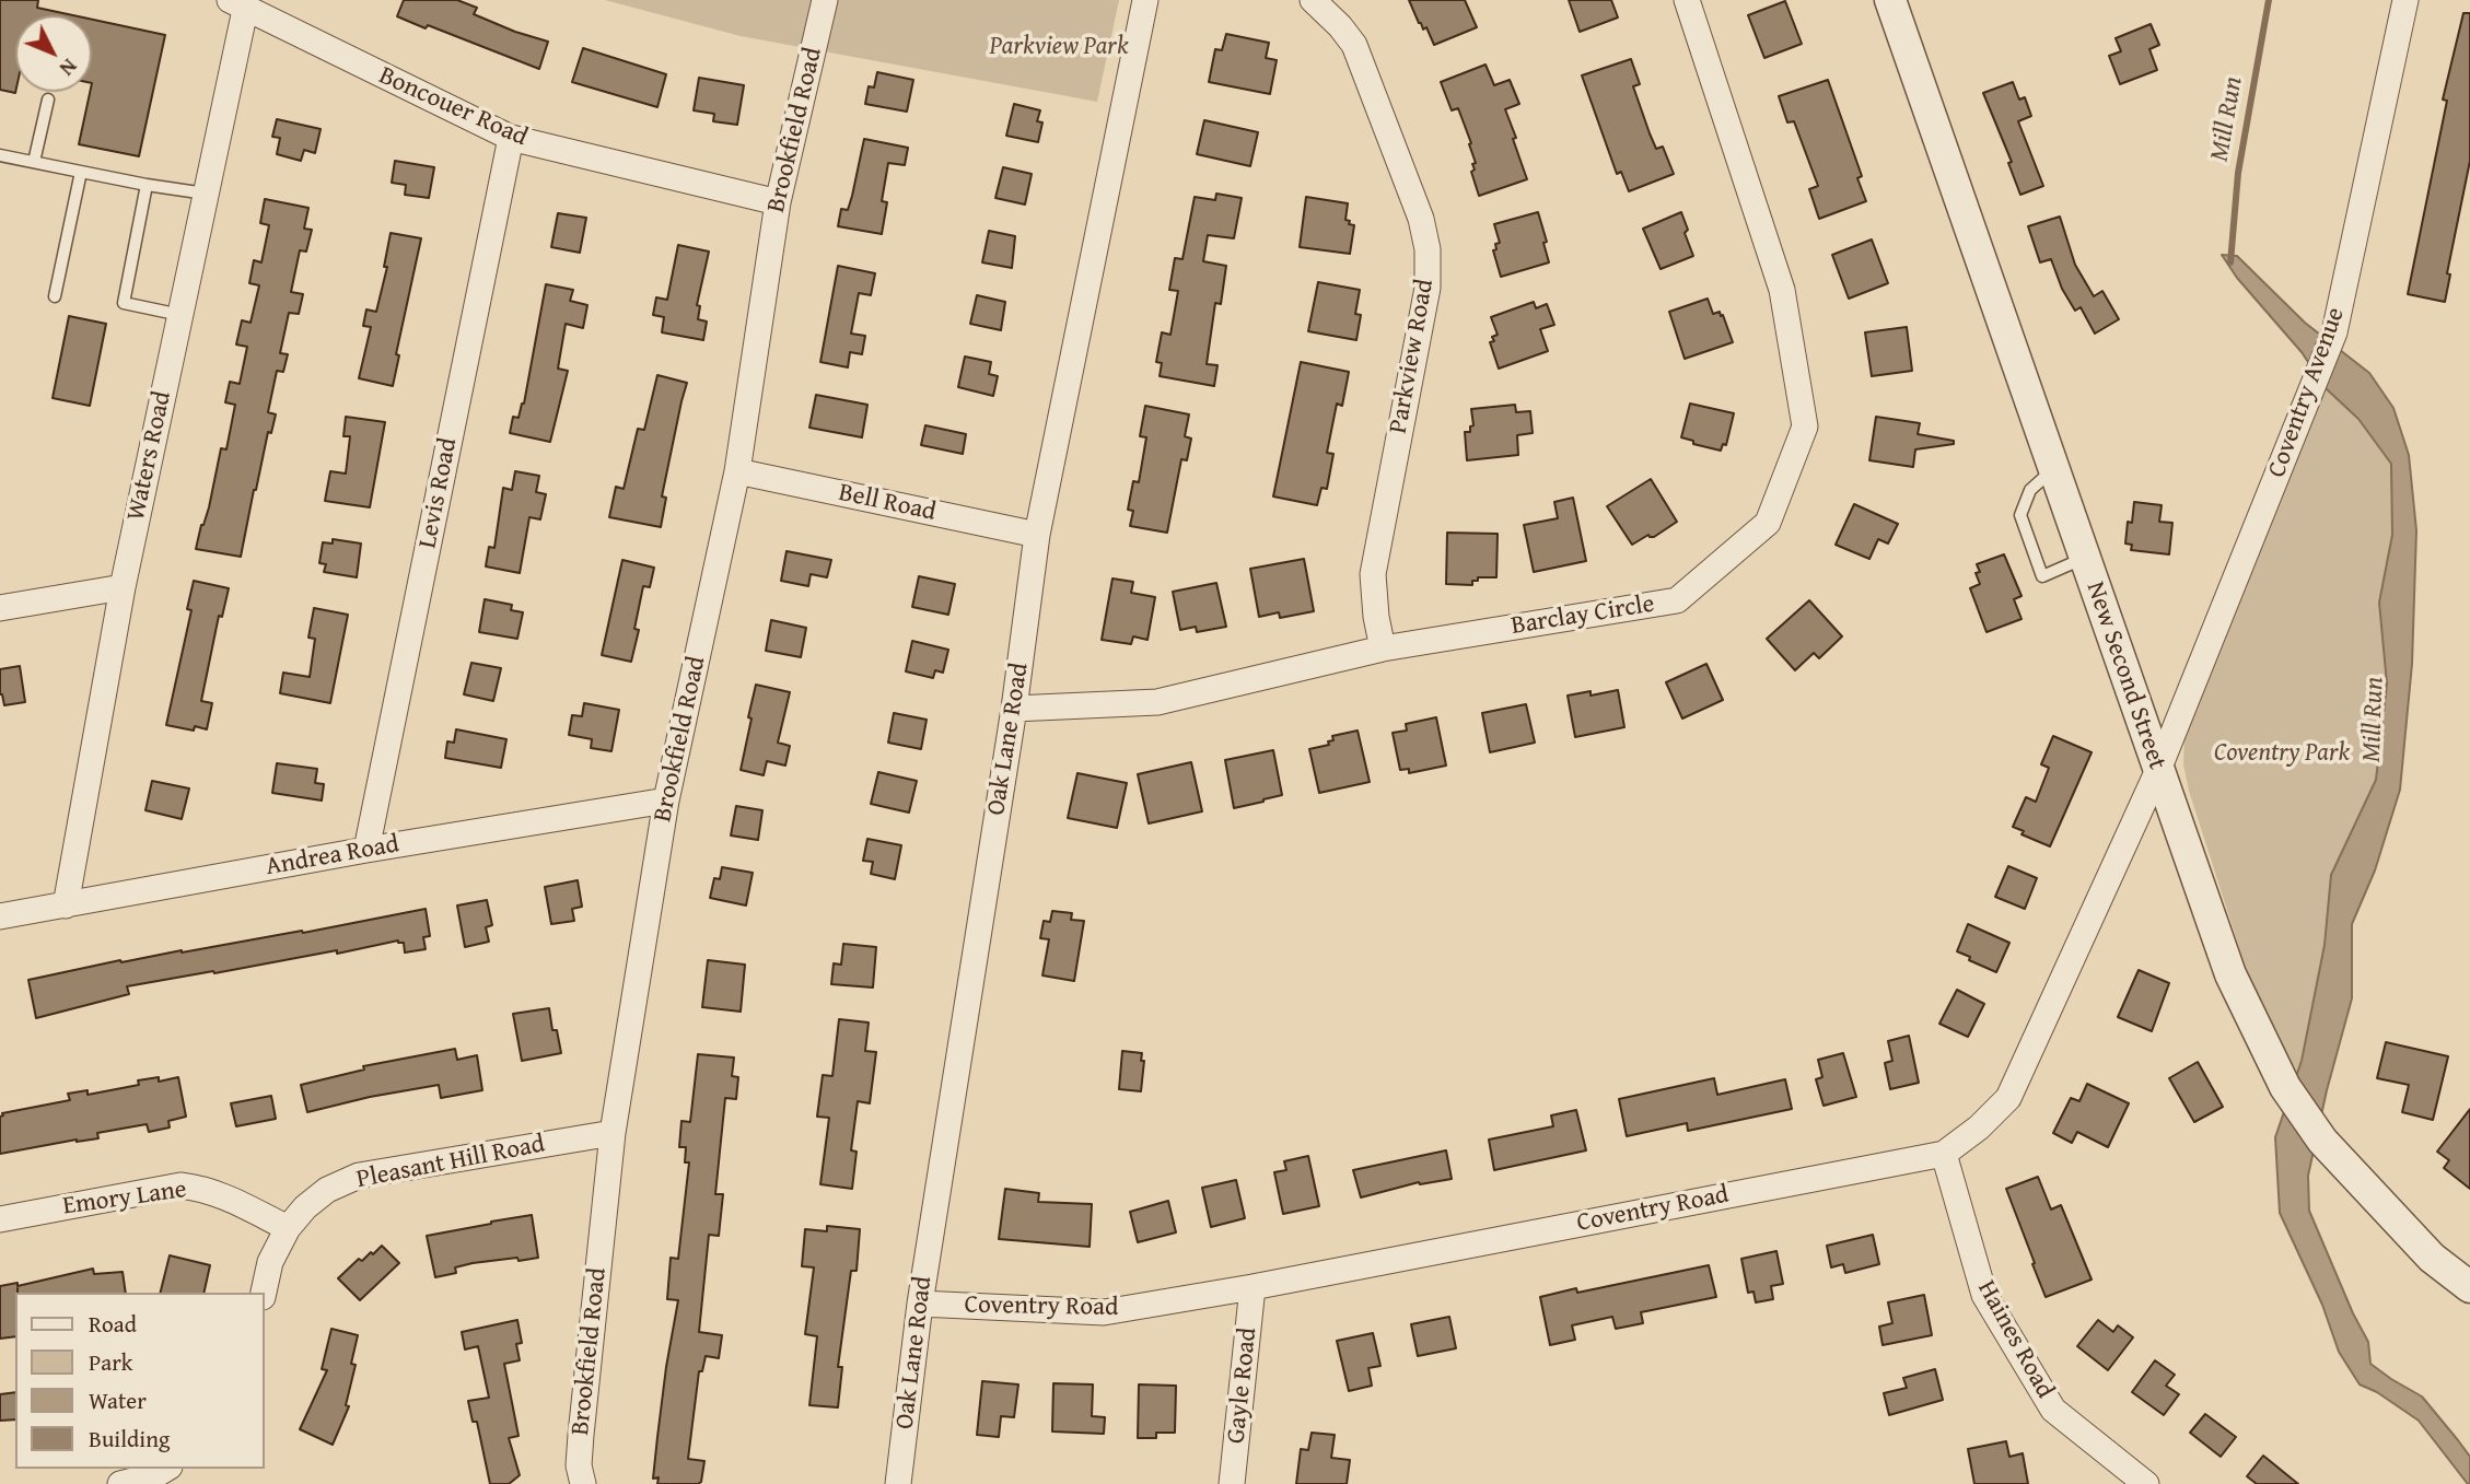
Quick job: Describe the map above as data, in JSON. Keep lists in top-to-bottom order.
{
  "streets": {
    "street": [
      "Boncouer Road",
      "Brookfield Road",
      "Parkview Road",
      "Coventry Avenue",
      "Waters Road",
      "Levis Road",
      "Bell Road",
      "Barclay Circle",
      "New Second Street",
      "Oak Lane Road",
      "Andrea Road",
      "Pleasant Hill Road",
      "Emory Lane",
      "Coventry Road",
      "Haines Road",
      "Gayle Road"
    ]
  },
  "crossings": [
    ["Boncouer Road", "Brookfield Road"],
    ["Boncouer Road", "Waters Road"],
    ["Boncouer Road", "Levis Road"],
    ["Brookfield Road", "Bell Road"],
    ["Brookfield Road", "Andrea Road"],
    ["Brookfield Road", "Pleasant Hill Road"],
    ["Parkview Road", "Barclay Circle"],
    ["Coventry Avenue", "New Second Street"],
    ["Coventry Avenue", "Coventry Road"],
    ["Waters Road", "Andrea Road"],
    ["Levis Road", "Andrea Road"],
    ["Bell Road", "Oak Lane Road"],
    ["Barclay Circle", "Oak Lane Road"],
    ["New Second Street", "Coventry Road"],
    ["Oak Lane Road", "Coventry Road"],
    ["Pleasant Hill Road", "Emory Lane"],
    ["Coventry Road", "Haines Road"],
    ["Coventry Road", "Gayle Road"]
  ],
  "water": ["Mill Run"],
  "parks": ["Parkview Park", "Coventry Park"],
  "legend": [
    "Road",
    "Park",
    "Water",
    "Building"
  ],
  "north": "bottom right"
}
